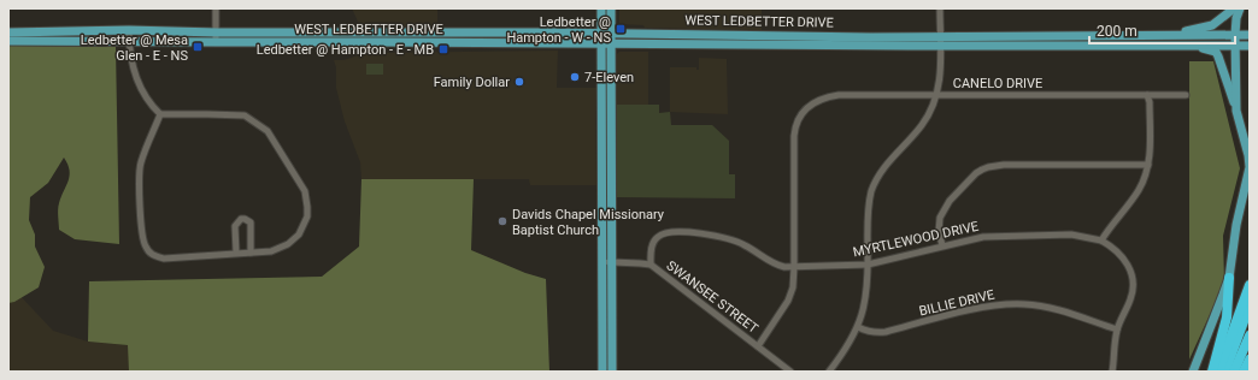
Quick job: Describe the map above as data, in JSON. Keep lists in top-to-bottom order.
{
  "streets": {
    "main road": ["WEST LEDBETTER DRIVE"],
    "street": [
      "CANELO DRIVE",
      "MYRTLEWOOD DRIVE",
      "SWANSEE STREET",
      "BILLIE DRIVE"
    ]
  },
  "crossings": [
    ["CANELO DRIVE", "MYRTLEWOOD DRIVE"],
    ["MYRTLEWOOD DRIVE", "SWANSEE STREET"]
  ],
  "places": {
    "transit": ["Ledbetter @ Hampton - W - NS", "Ledbetter @ Mesa Glen - E - NS", "Ledbetter @ Hampton - E - MB"],
    "other": ["7-Eleven", "Family Dollar", "Davids Chapel Missionary Baptist Church"]
  },
  "scale_bar": "200 m"
}
